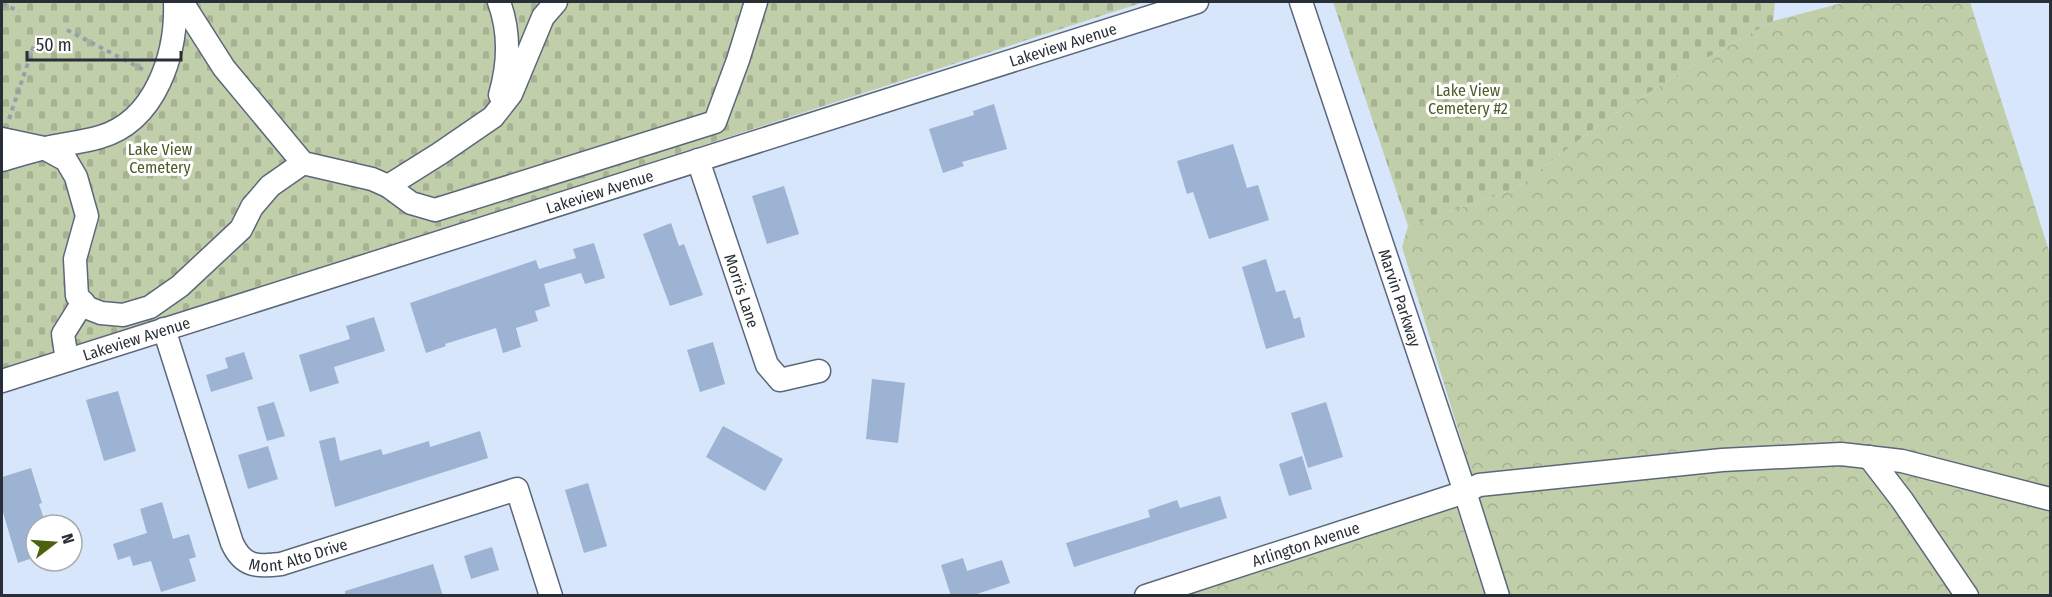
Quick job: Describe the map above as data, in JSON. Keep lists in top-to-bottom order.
{
  "streets": {
    "street": [
      "Lakeview Avenue",
      "Morris Lane",
      "Marvin Parkway",
      "Arlington Avenue",
      "Mont Alto Drive"
    ]
  },
  "crossings": [
    ["Lakeview Avenue", "Morris Lane"],
    ["Lakeview Avenue", "Mont Alto Drive"],
    ["Marvin Parkway", "Arlington Avenue"]
  ],
  "parks": ["Lake View Cemetery #2", "Lake View Cemetery"],
  "scale_bar": "50 m",
  "north": "right"
}
